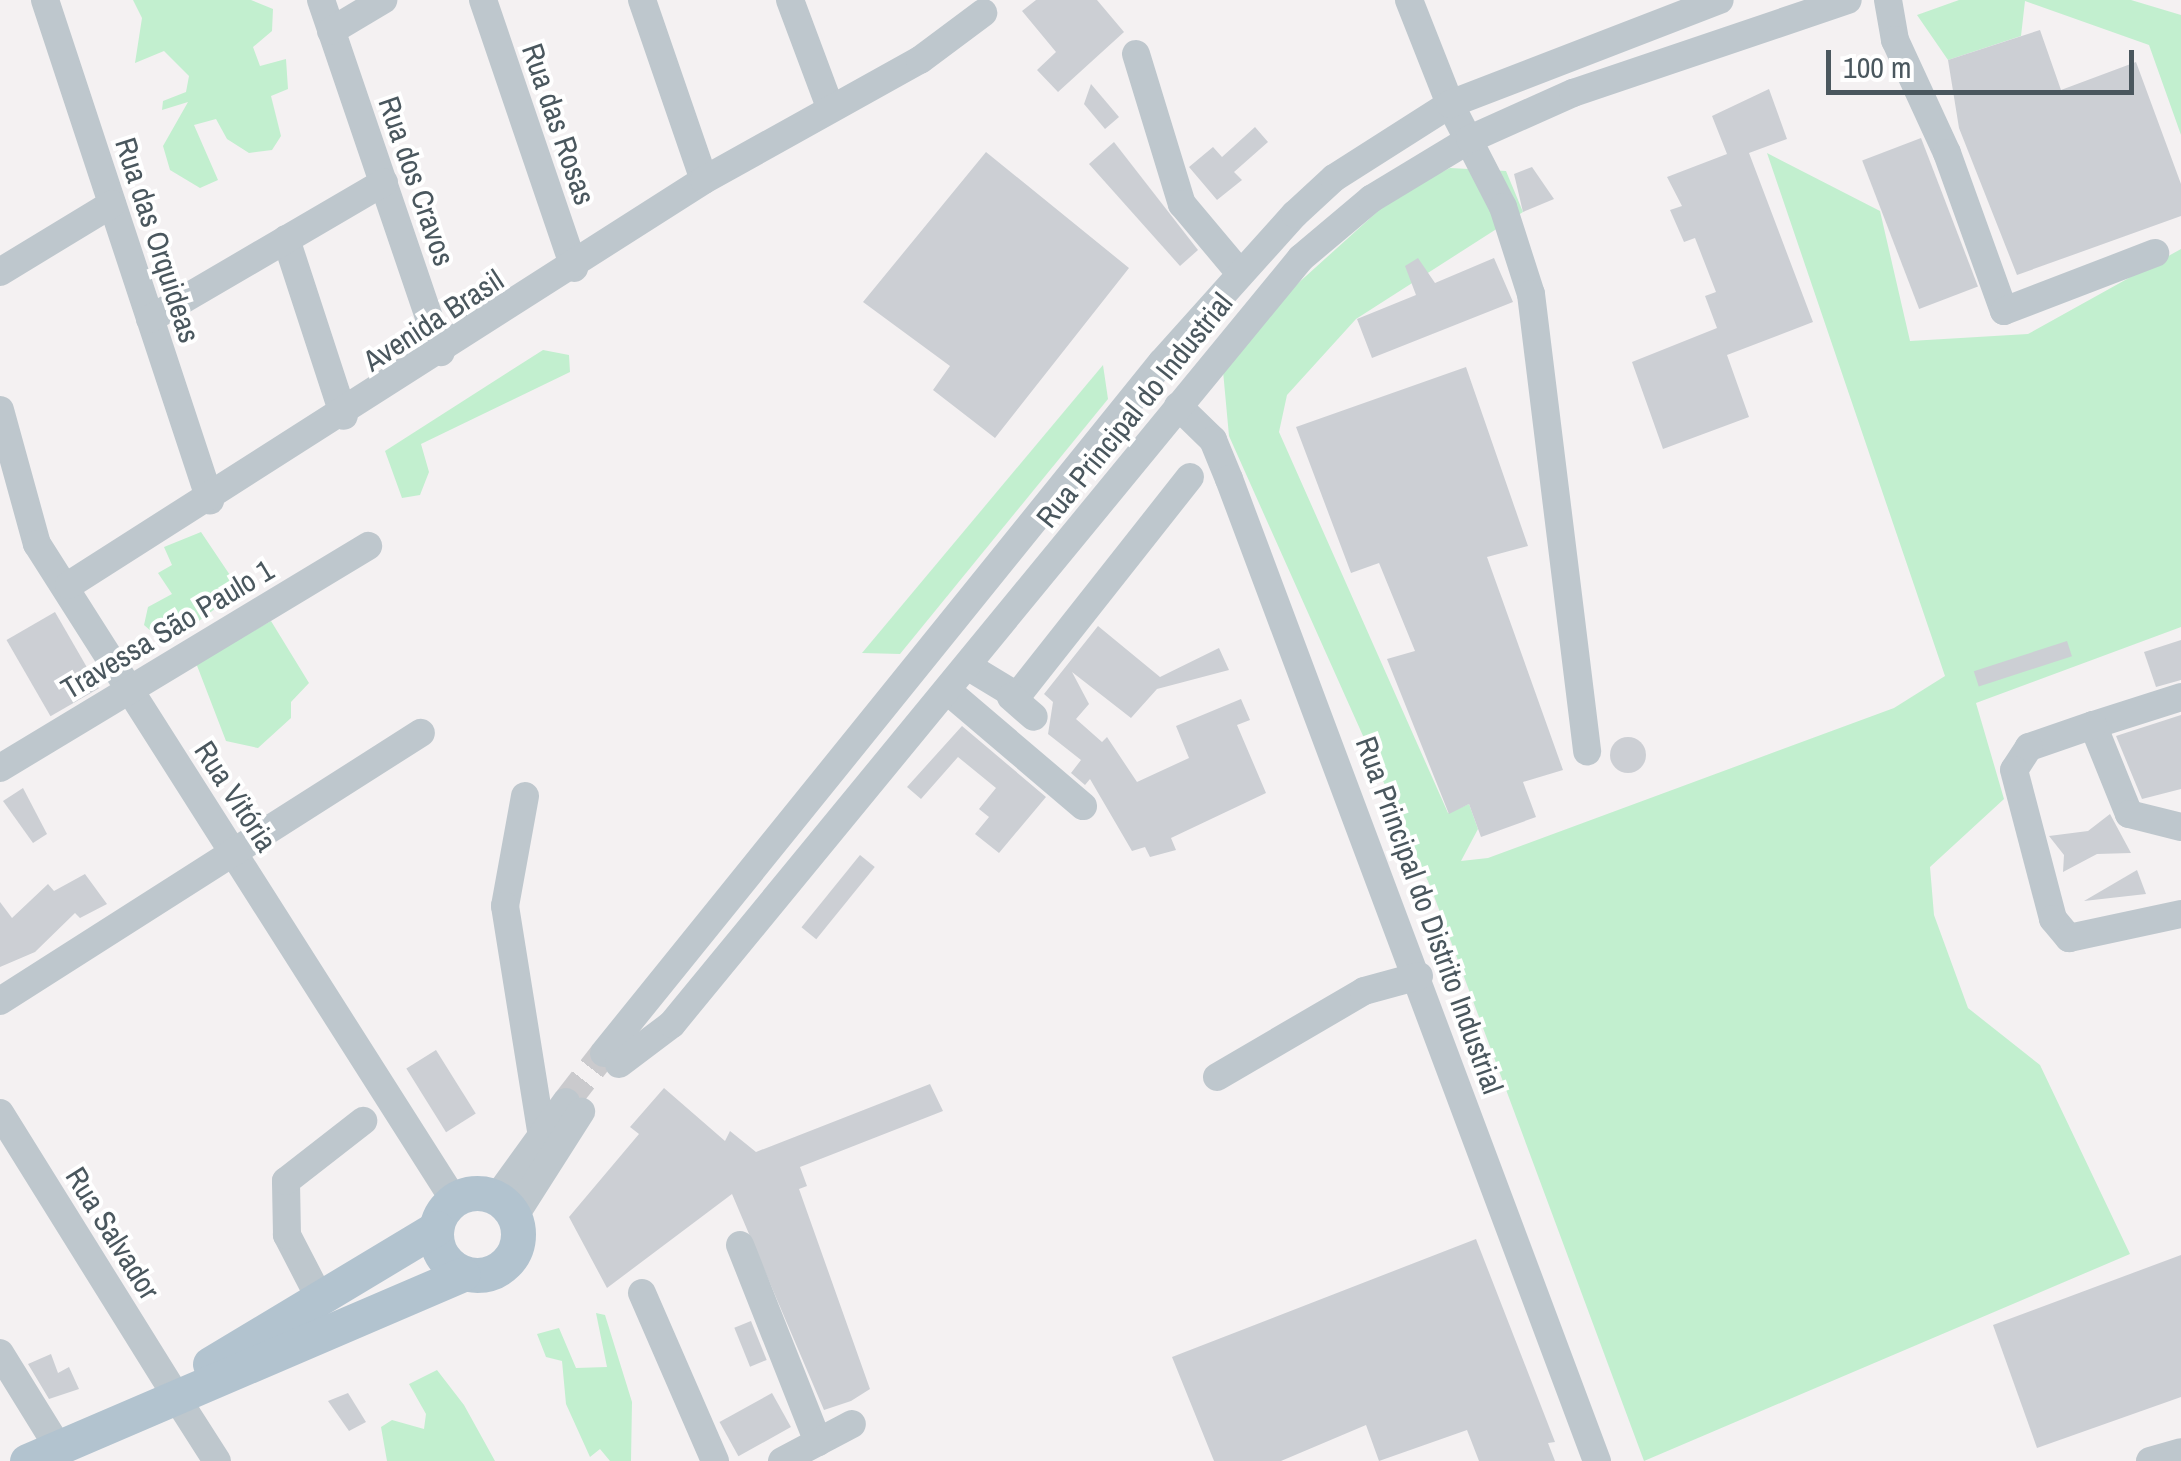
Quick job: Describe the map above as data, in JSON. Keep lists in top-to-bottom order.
{
  "streets": {
    "street": [
      "Rua das Rosas",
      "Rua dos Cravos",
      "Rua das Orquideas",
      "Avenida Brasil",
      "Rua Principal do Industrial",
      "Travessa São Paulo 1",
      "Rua Vitória",
      "Rua Principal do Distrito Industrial",
      "Rua Salvador"
    ]
  },
  "crossings": [
    ["Rua das Rosas", "Avenida Brasil"],
    ["Rua dos Cravos", "Avenida Brasil"],
    ["Rua das Orquideas", "Avenida Brasil"],
    ["Avenida Brasil", "Rua Vitória"],
    ["Rua Principal do Industrial", "Rua Principal do Distrito Industrial"],
    ["Travessa São Paulo 1", "Rua Vitória"]
  ],
  "scale_bar": "100 m"
}
